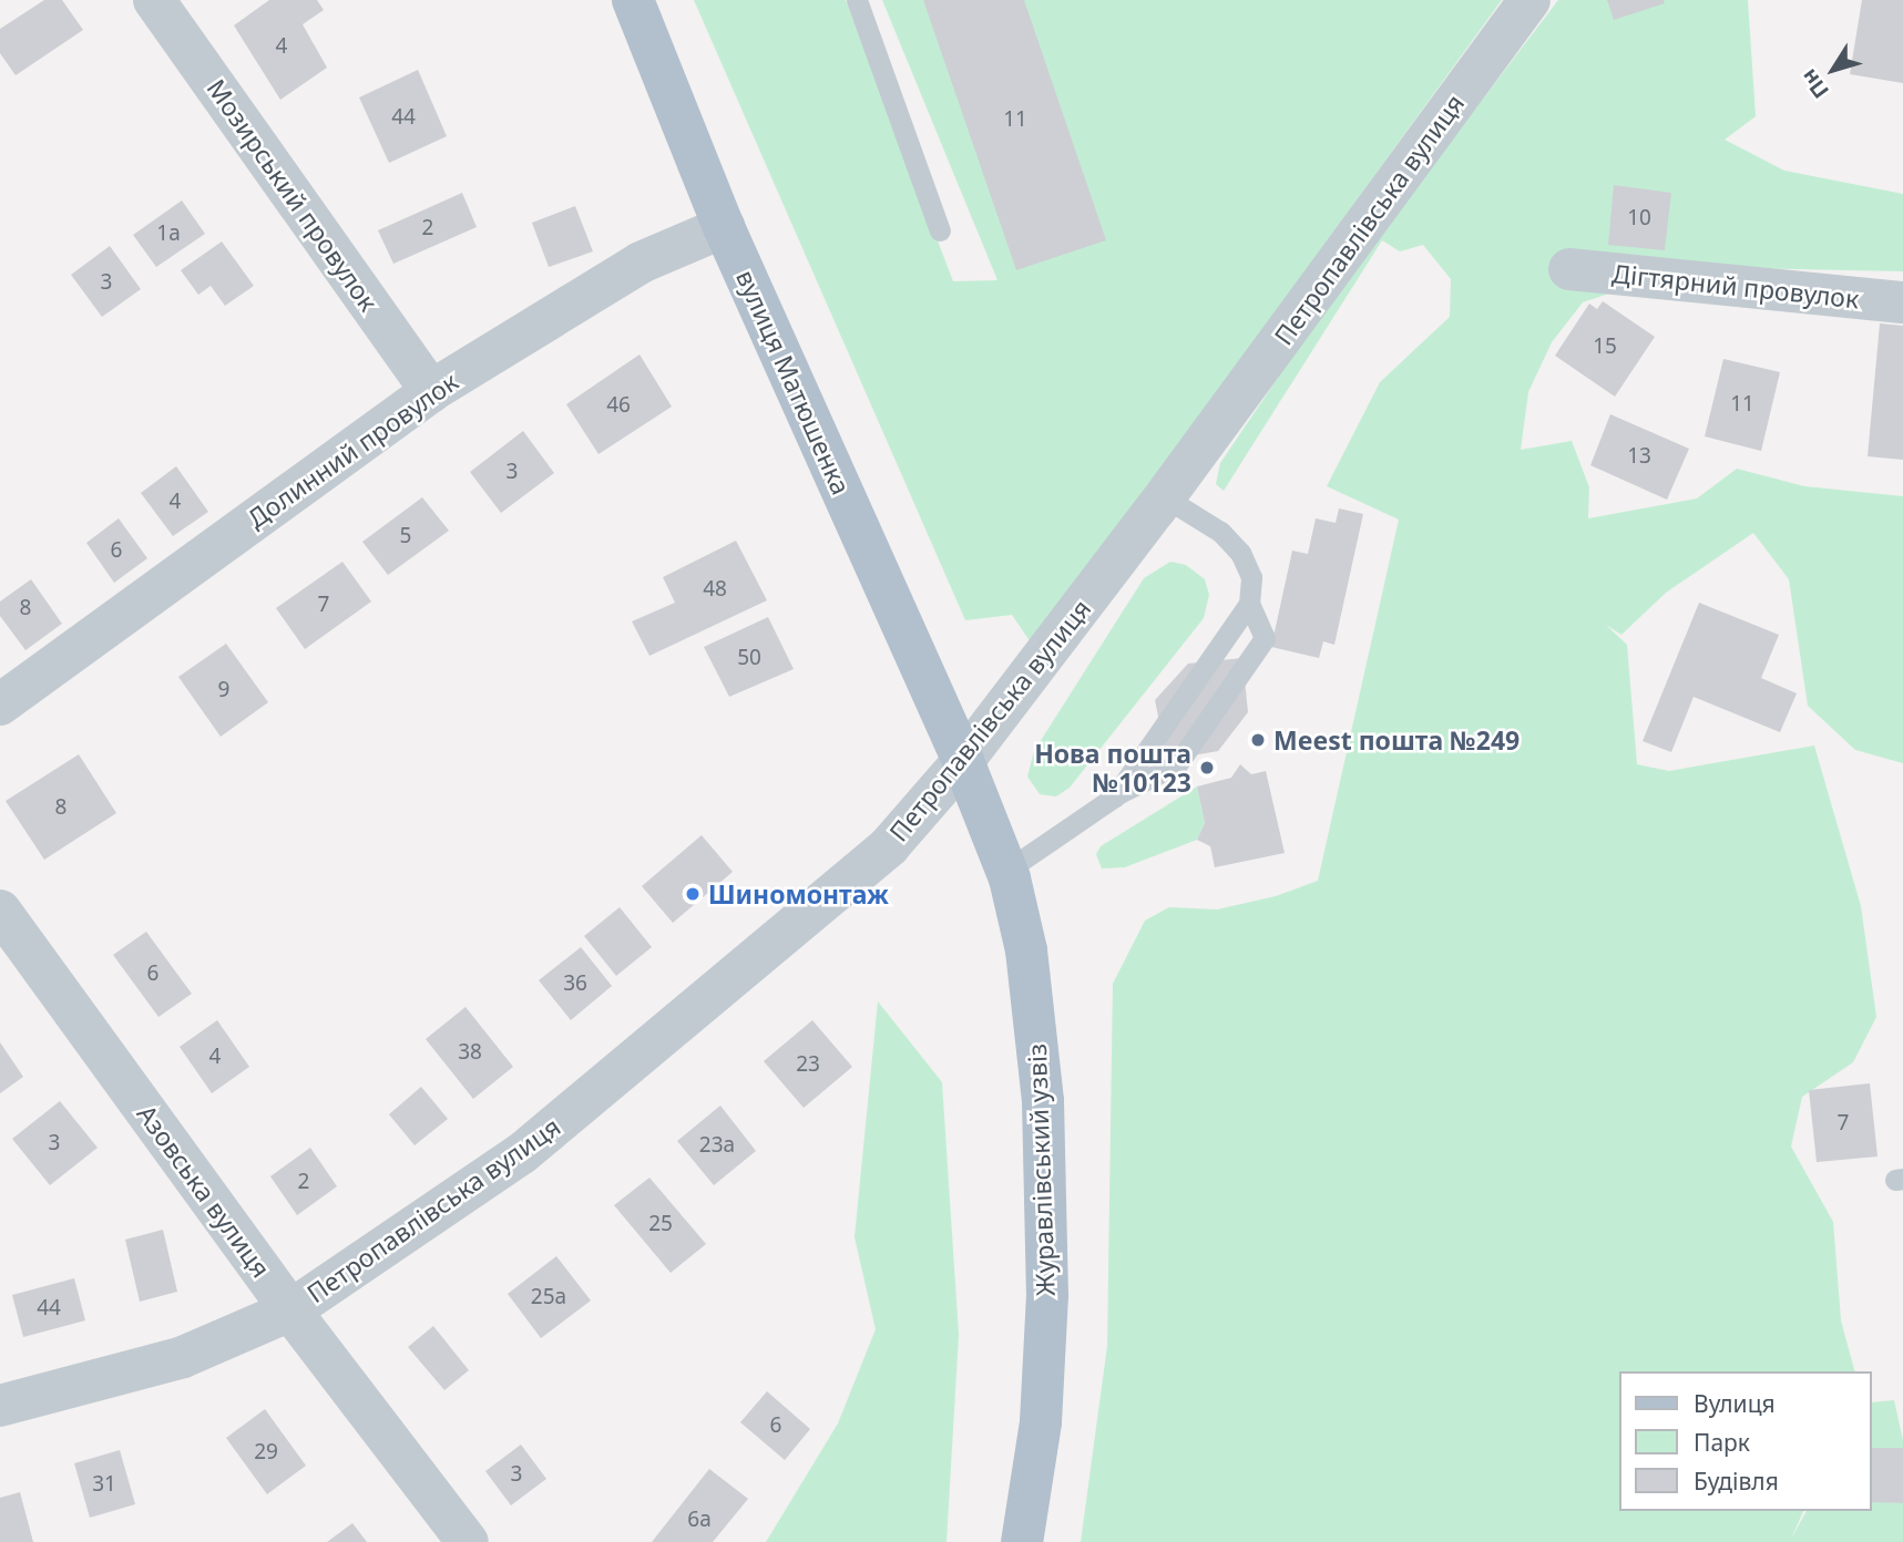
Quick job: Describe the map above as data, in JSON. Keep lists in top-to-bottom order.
{
  "streets": {
    "main road": ["вулиця Матюшенка", "Журавлівський узвіз"],
    "street": [
      "Мозирський провулок",
      "Петропавлівська вулиця",
      "Дігтярний провулок",
      "Долинний провулок",
      "Азовська вулиця"
    ]
  },
  "crossings": [
    ["Мозирський провулок", "Долинний провулок"],
    ["Петропавлівська вулиця", "вулиця Матюшенка"],
    ["Петропавлівська вулиця", "Журавлівський узвіз"],
    ["Петропавлівська вулиця", "Азовська вулиця"],
    ["вулиця Матюшенка", "Долинний провулок"],
    ["вулиця Матюшенка", "Журавлівський узвіз"]
  ],
  "places": ["Meest пошта №249", "Нова пошта №10123", "Шиномонтаж"],
  "house_numbers": [
    "4",
    "44",
    "11",
    "10",
    "2",
    "1а",
    "3",
    "15",
    "11",
    "46",
    "13",
    "3",
    "4",
    "5",
    "6",
    "48",
    "7",
    "8",
    "50",
    "9",
    "8",
    "6",
    "36",
    "38",
    "4",
    "23",
    "7",
    "3",
    "23а",
    "2",
    "25",
    "25а",
    "44",
    "6",
    "29",
    "3",
    "31",
    "6а"
  ],
  "legend": ["Вулиця", "Парк", "Будівля"],
  "north": "bottom left"
}
